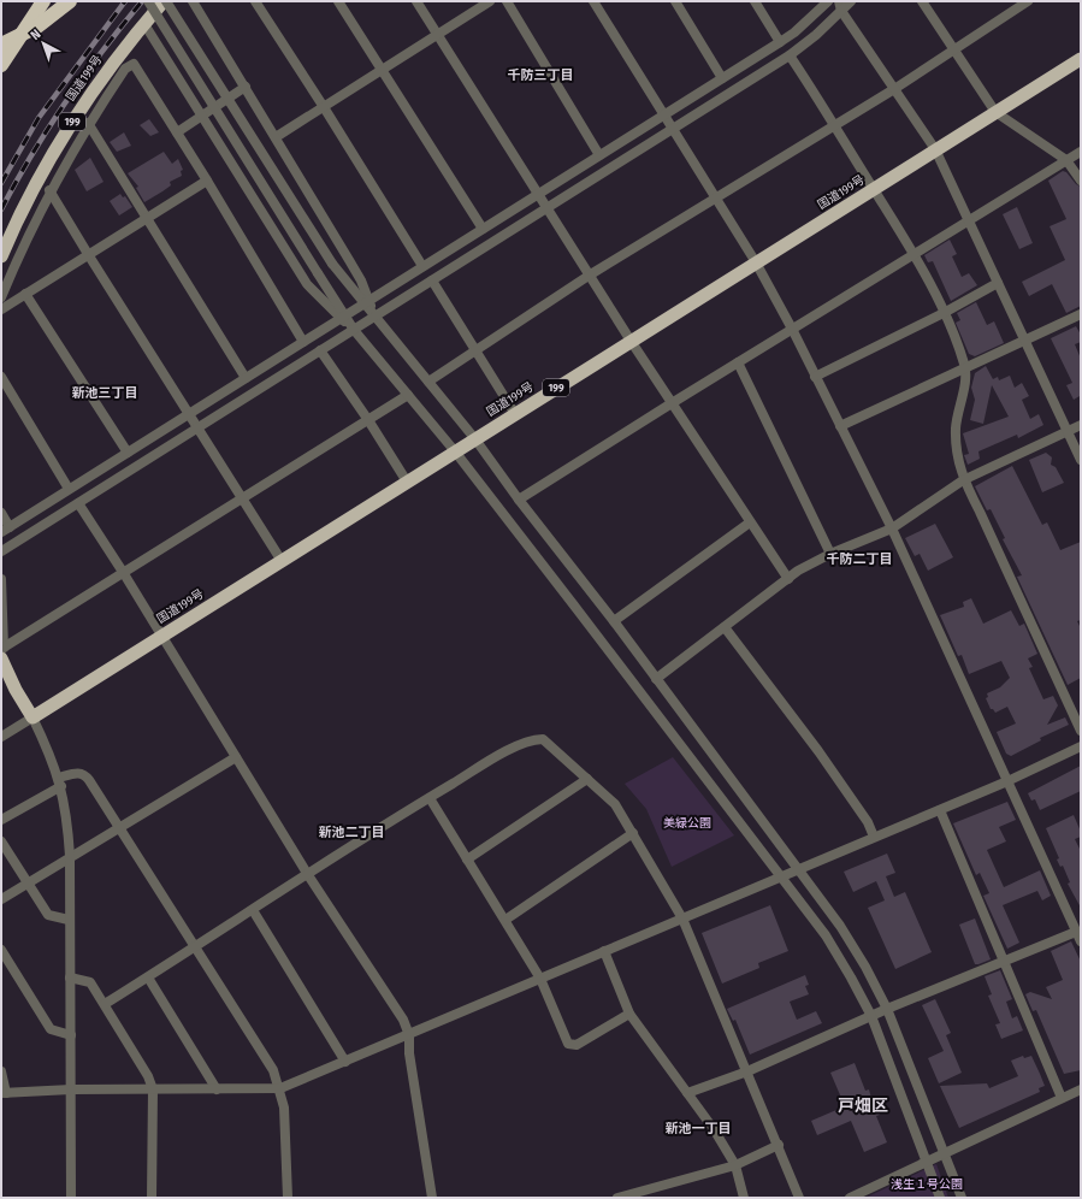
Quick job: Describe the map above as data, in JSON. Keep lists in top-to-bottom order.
{
  "streets": {
    "highway": ["国道199号", "199"]
  },
  "districts": [
    "千防三丁目",
    "新池三丁目",
    "千防二丁目",
    "新池二丁目",
    "戸畑区",
    "新池一丁目"
  ],
  "parks": ["美緑公園", "浅生１号公園"],
  "north": "top left"
}
